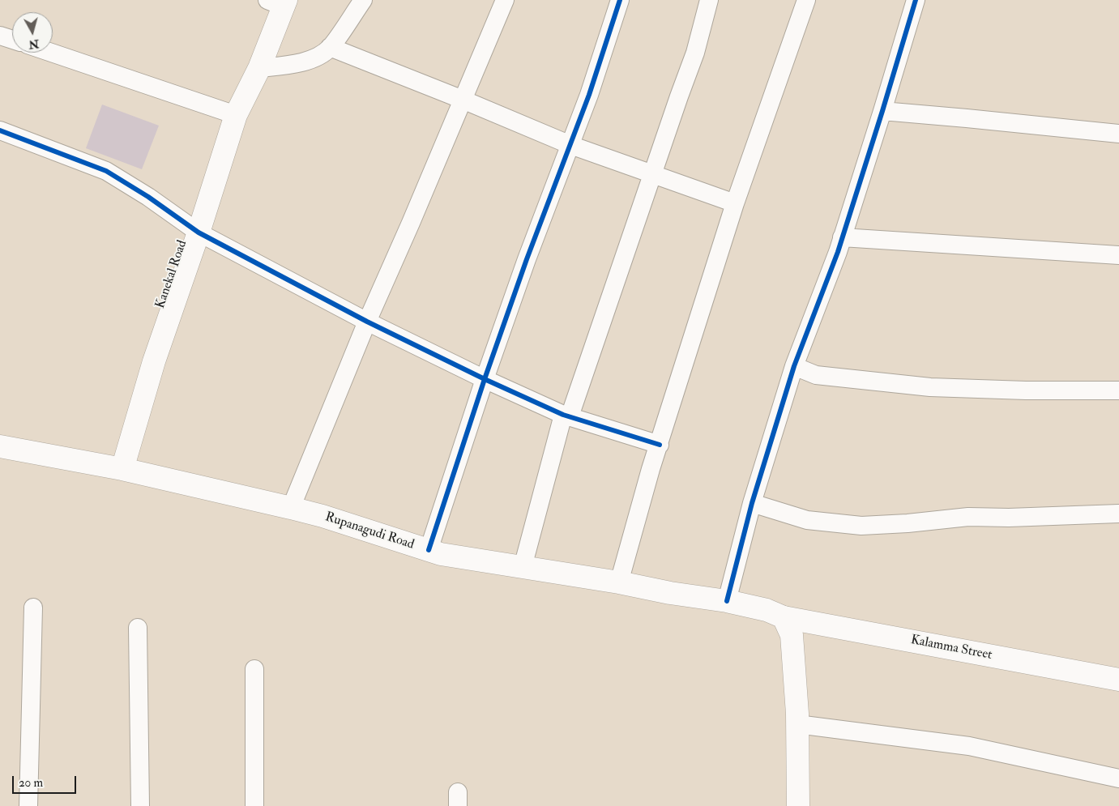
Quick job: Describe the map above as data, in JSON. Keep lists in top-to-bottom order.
{
  "streets": {
    "main road": ["Kanekal Road", "Rupanagudi Road", "Kalamma Street"]
  },
  "crossings": [
    ["Kanekal Road", "Rupanagudi Road"],
    ["Rupanagudi Road", "Kalamma Street"]
  ],
  "scale_bar": "20 m",
  "north": "bottom"
}
